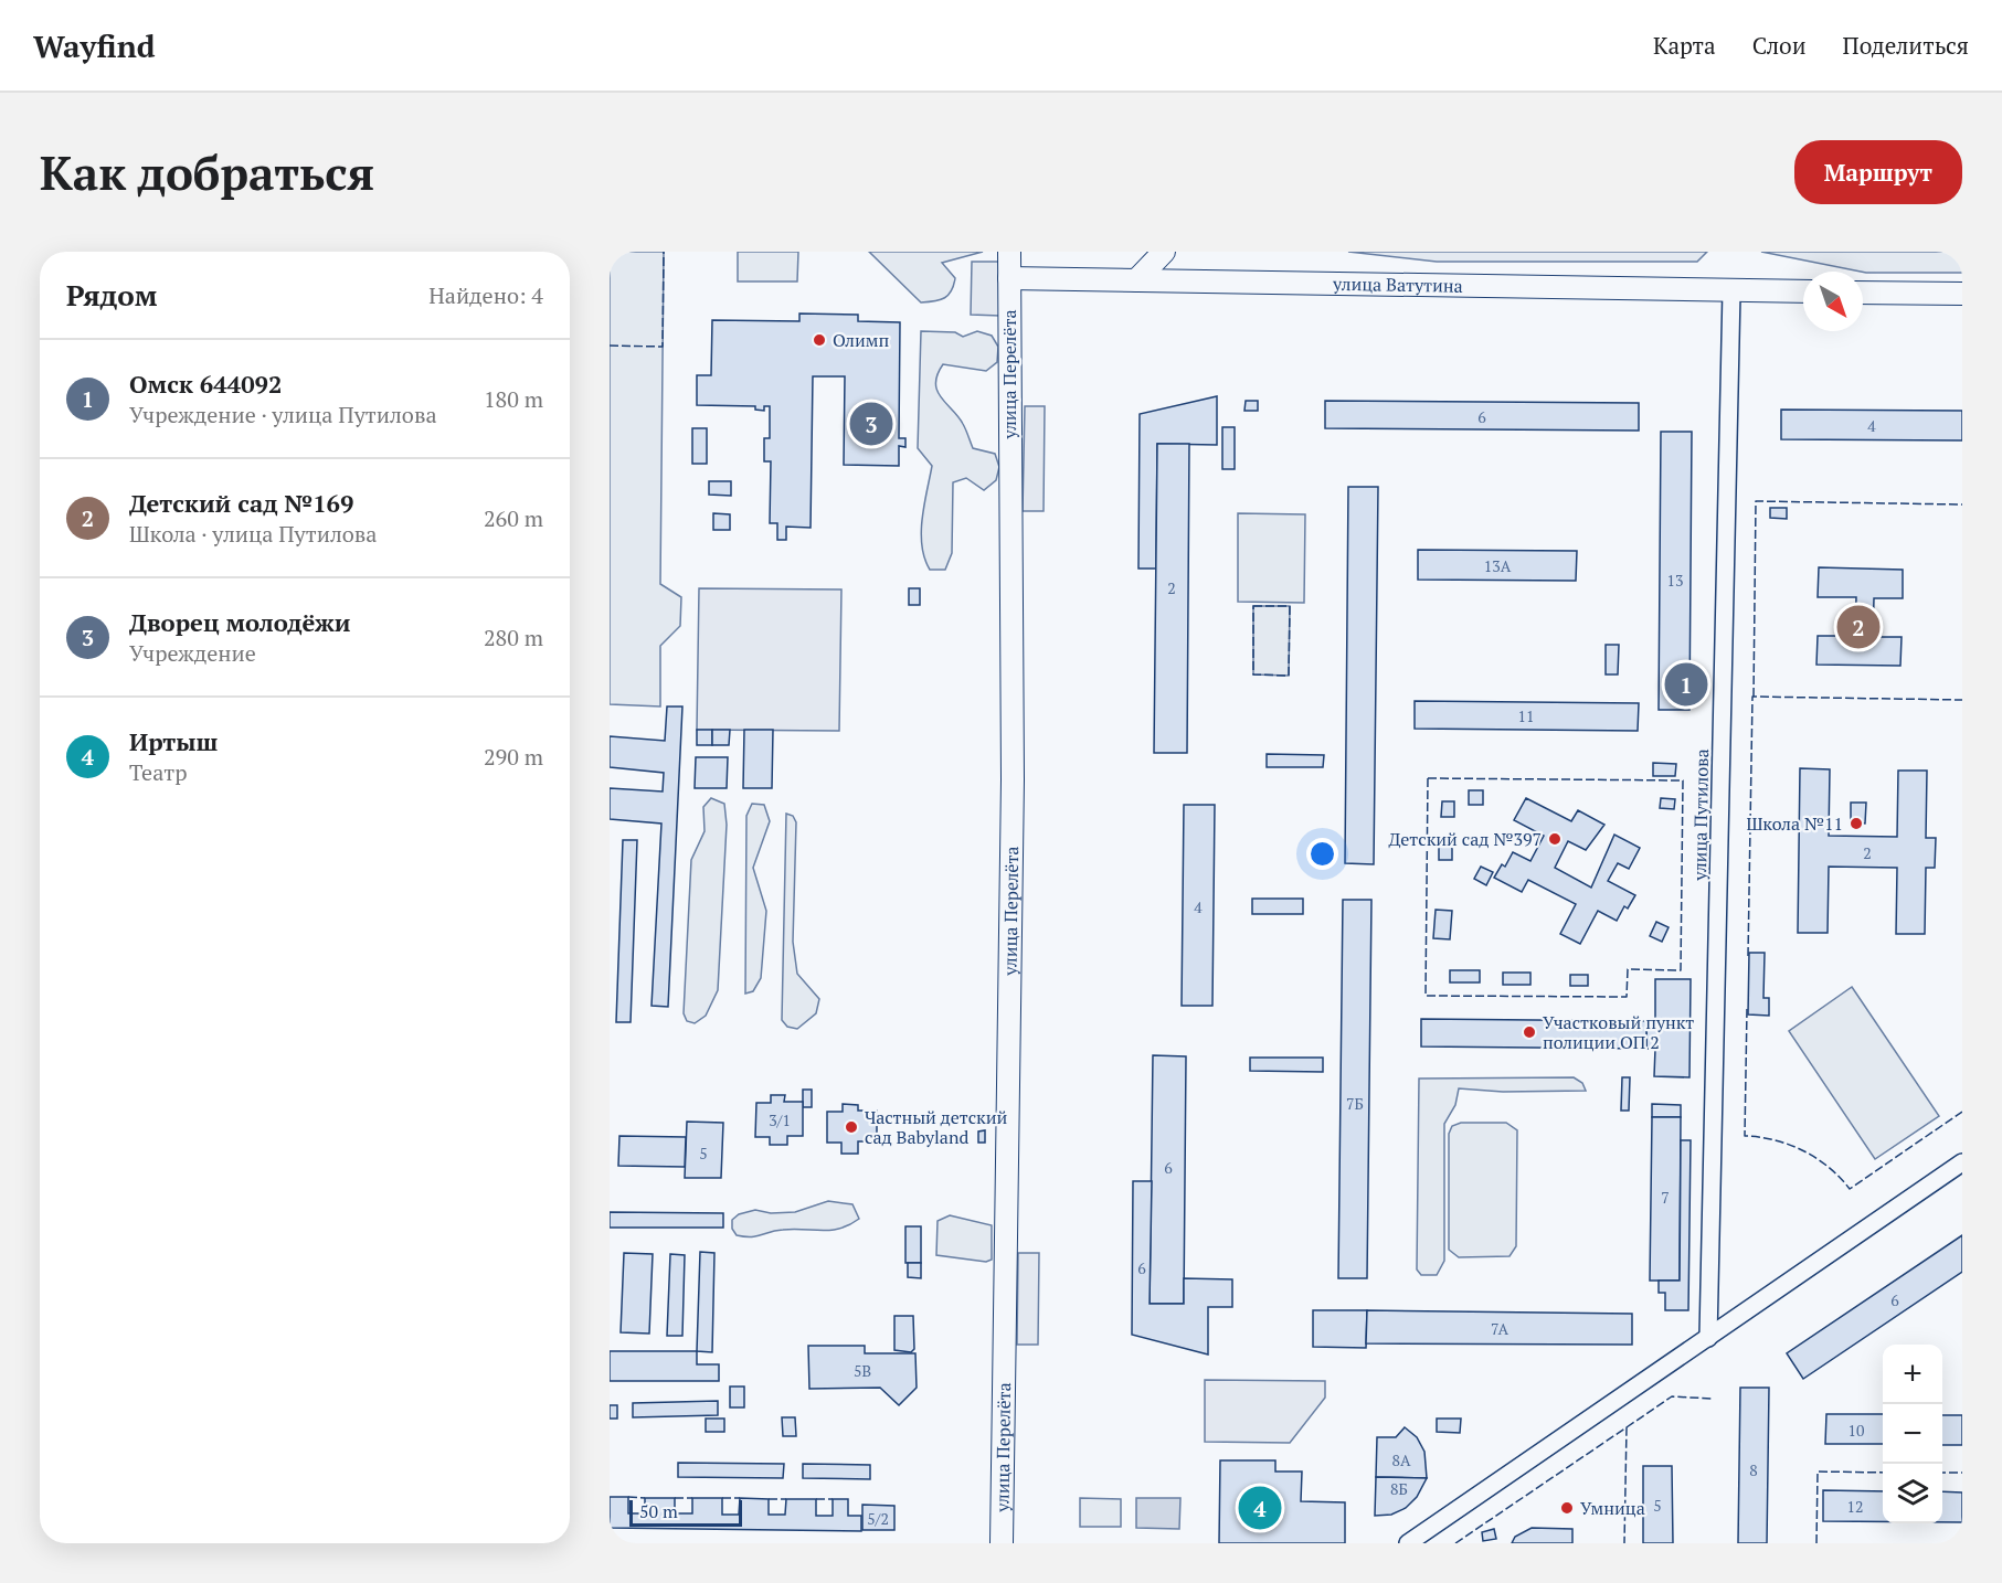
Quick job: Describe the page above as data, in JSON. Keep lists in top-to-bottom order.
{
  "streets": {
    "main road": ["улица Ватутина", "улица Перелёта"],
    "street": ["улица Путилова"]
  },
  "crossings": [
    ["улица Ватутина", "улица Перелёта"],
    ["улица Ватутина", "улица Путилова"]
  ],
  "places": [
    "Олимп",
    "Школа №11",
    "Детский сад №397",
    "Участковый пункт полиции ОП 2",
    "Частный детский сад Babyland",
    "Умница"
  ],
  "house_numbers": [
    "6",
    "4",
    "13А",
    "13",
    "2",
    "11",
    "2",
    "4",
    "7Б",
    "3/1",
    "5",
    "6",
    "7",
    "6",
    "6",
    "7А",
    "5В",
    "10",
    "8А",
    "8",
    "8Б",
    "5",
    "12",
    "5/2"
  ],
  "scale_bar": "50 m",
  "north": "bottom right",
  "page": {
    "header": "Wayfind",
    "nav": ["Карта", "Слои", "Поделиться"],
    "buttons": "Маршрут",
    "title": "Как добраться",
    "heading": ["Рядом", "Найдено: 4"],
    "list": [
      {
        "mark": "1",
        "name": "Омск 644092",
        "note": "Учреждение · улица Путилова",
        "value": "180 m"
      },
      {
        "mark": "2",
        "name": "Детский сад №169",
        "note": "Школа · улица Путилова",
        "value": "260 m"
      },
      {
        "mark": "3",
        "name": "Дворец молодёжи",
        "note": "Учреждение",
        "value": "280 m"
      },
      {
        "mark": "4",
        "name": "Иртыш",
        "note": "Театр",
        "value": "290 m"
      }
    ],
    "pins": [
      "3",
      "2",
      "1",
      "4"
    ],
    "map_buttons": ["+", "−"],
    "scale": "50 m"
  }
}
